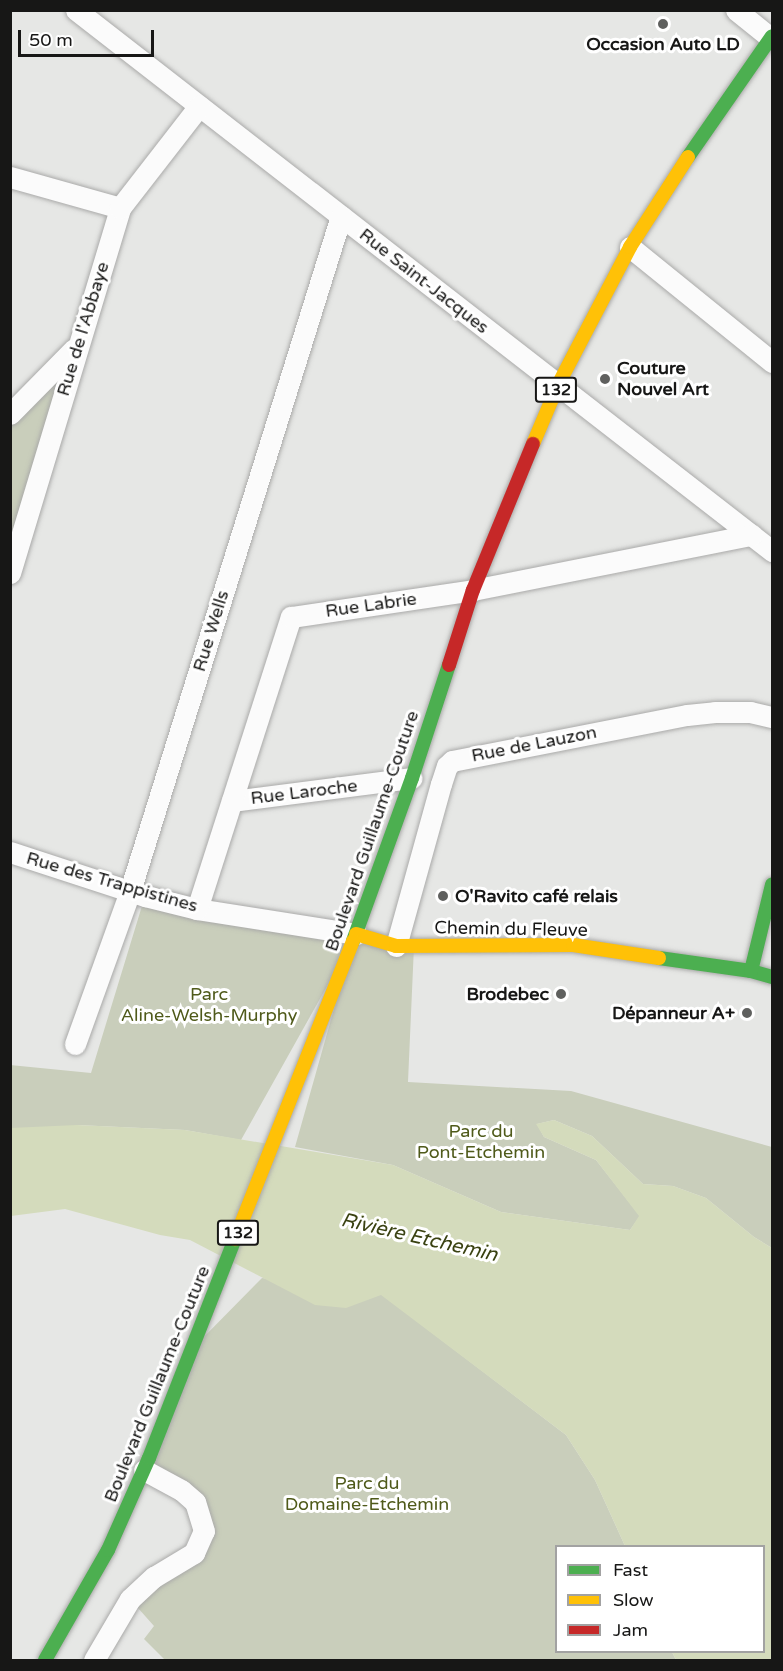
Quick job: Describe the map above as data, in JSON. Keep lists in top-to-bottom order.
{
  "streets": {
    "main road": ["132", "Boulevard Guillaume-Couture", "Chemin du Fleuve"],
    "street": [
      "Rue Saint-Jacques",
      "Rue de l'Abbaye",
      "Rue Labrie",
      "Rue Wells",
      "Rue de Lauzon",
      "Rue Laroche",
      "Rue des Trappistines"
    ]
  },
  "crossings": [
    ["Rue Saint-Jacques", "Rue de l'Abbaye"],
    ["Rue Saint-Jacques", "Rue Labrie"],
    ["Rue Saint-Jacques", "Rue Wells"],
    ["Rue Saint-Jacques", "Boulevard Guillaume-Couture"],
    ["Rue Labrie", "Rue Laroche"],
    ["Rue Labrie", "Boulevard Guillaume-Couture"],
    ["Rue Labrie", "Rue des Trappistines"],
    ["Rue Wells", "Rue des Trappistines"],
    ["Rue de Lauzon", "Chemin du Fleuve"],
    ["Rue Laroche", "Boulevard Guillaume-Couture"],
    ["Boulevard Guillaume-Couture", "Rue des Trappistines"],
    ["Boulevard Guillaume-Couture", "Chemin du Fleuve"],
    ["Rue des Trappistines", "Chemin du Fleuve"]
  ],
  "water": ["Rivière Etchemin"],
  "parks": ["Parc Aline-Welsh-Murphy", "Parc du Pont-Etchemin", "Parc du Domaine-Etchemin"],
  "places": [
    "Occasion Auto LD",
    "Couture Nouvel Art",
    "O'Ravito café relais",
    "Brodebec",
    "Dépanneur A+"
  ],
  "legend": ["Fast", "Slow", "Jam"],
  "scale_bar": "50 m"
}
